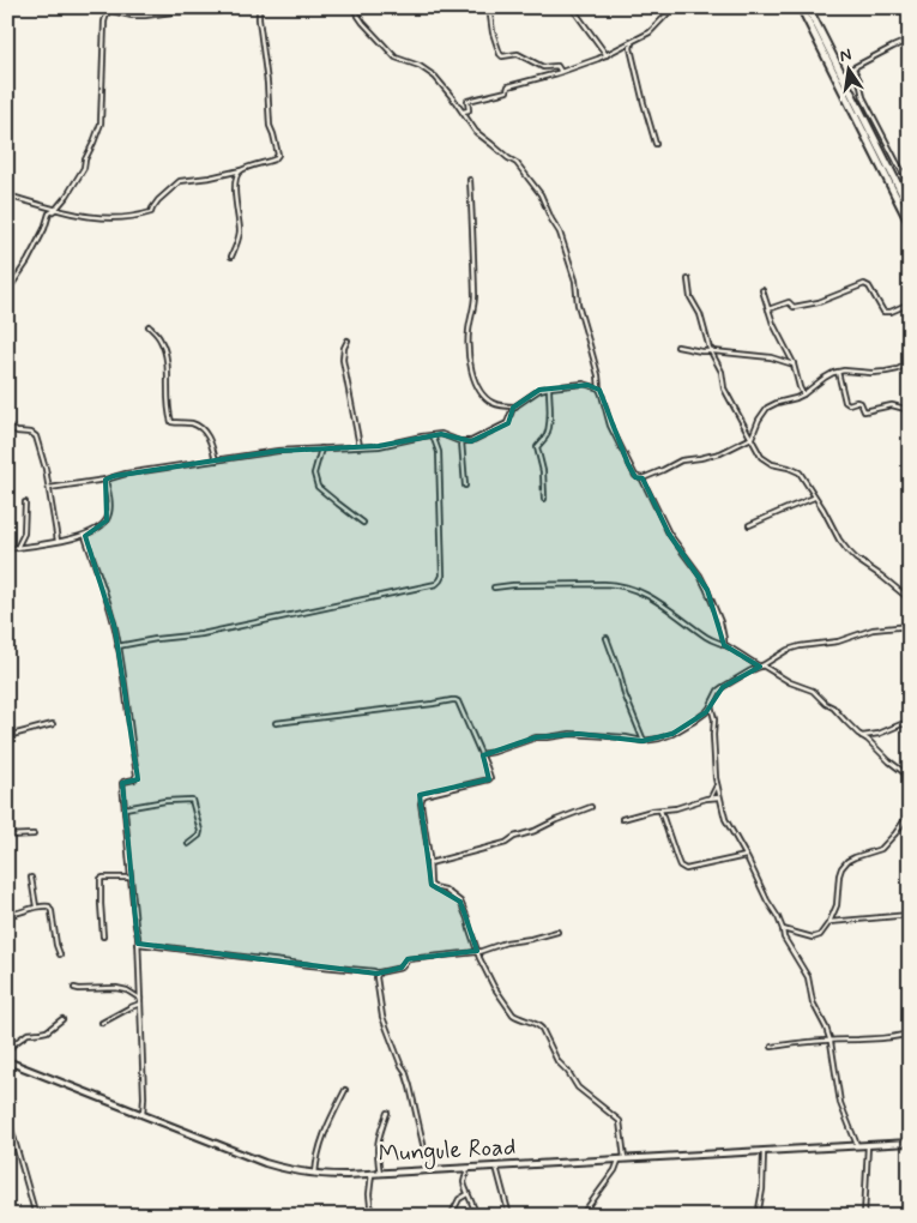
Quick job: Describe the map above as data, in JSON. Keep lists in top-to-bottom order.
{
  "streets": {
    "street": ["Mungule Road"]
  },
  "north": "top"
}
